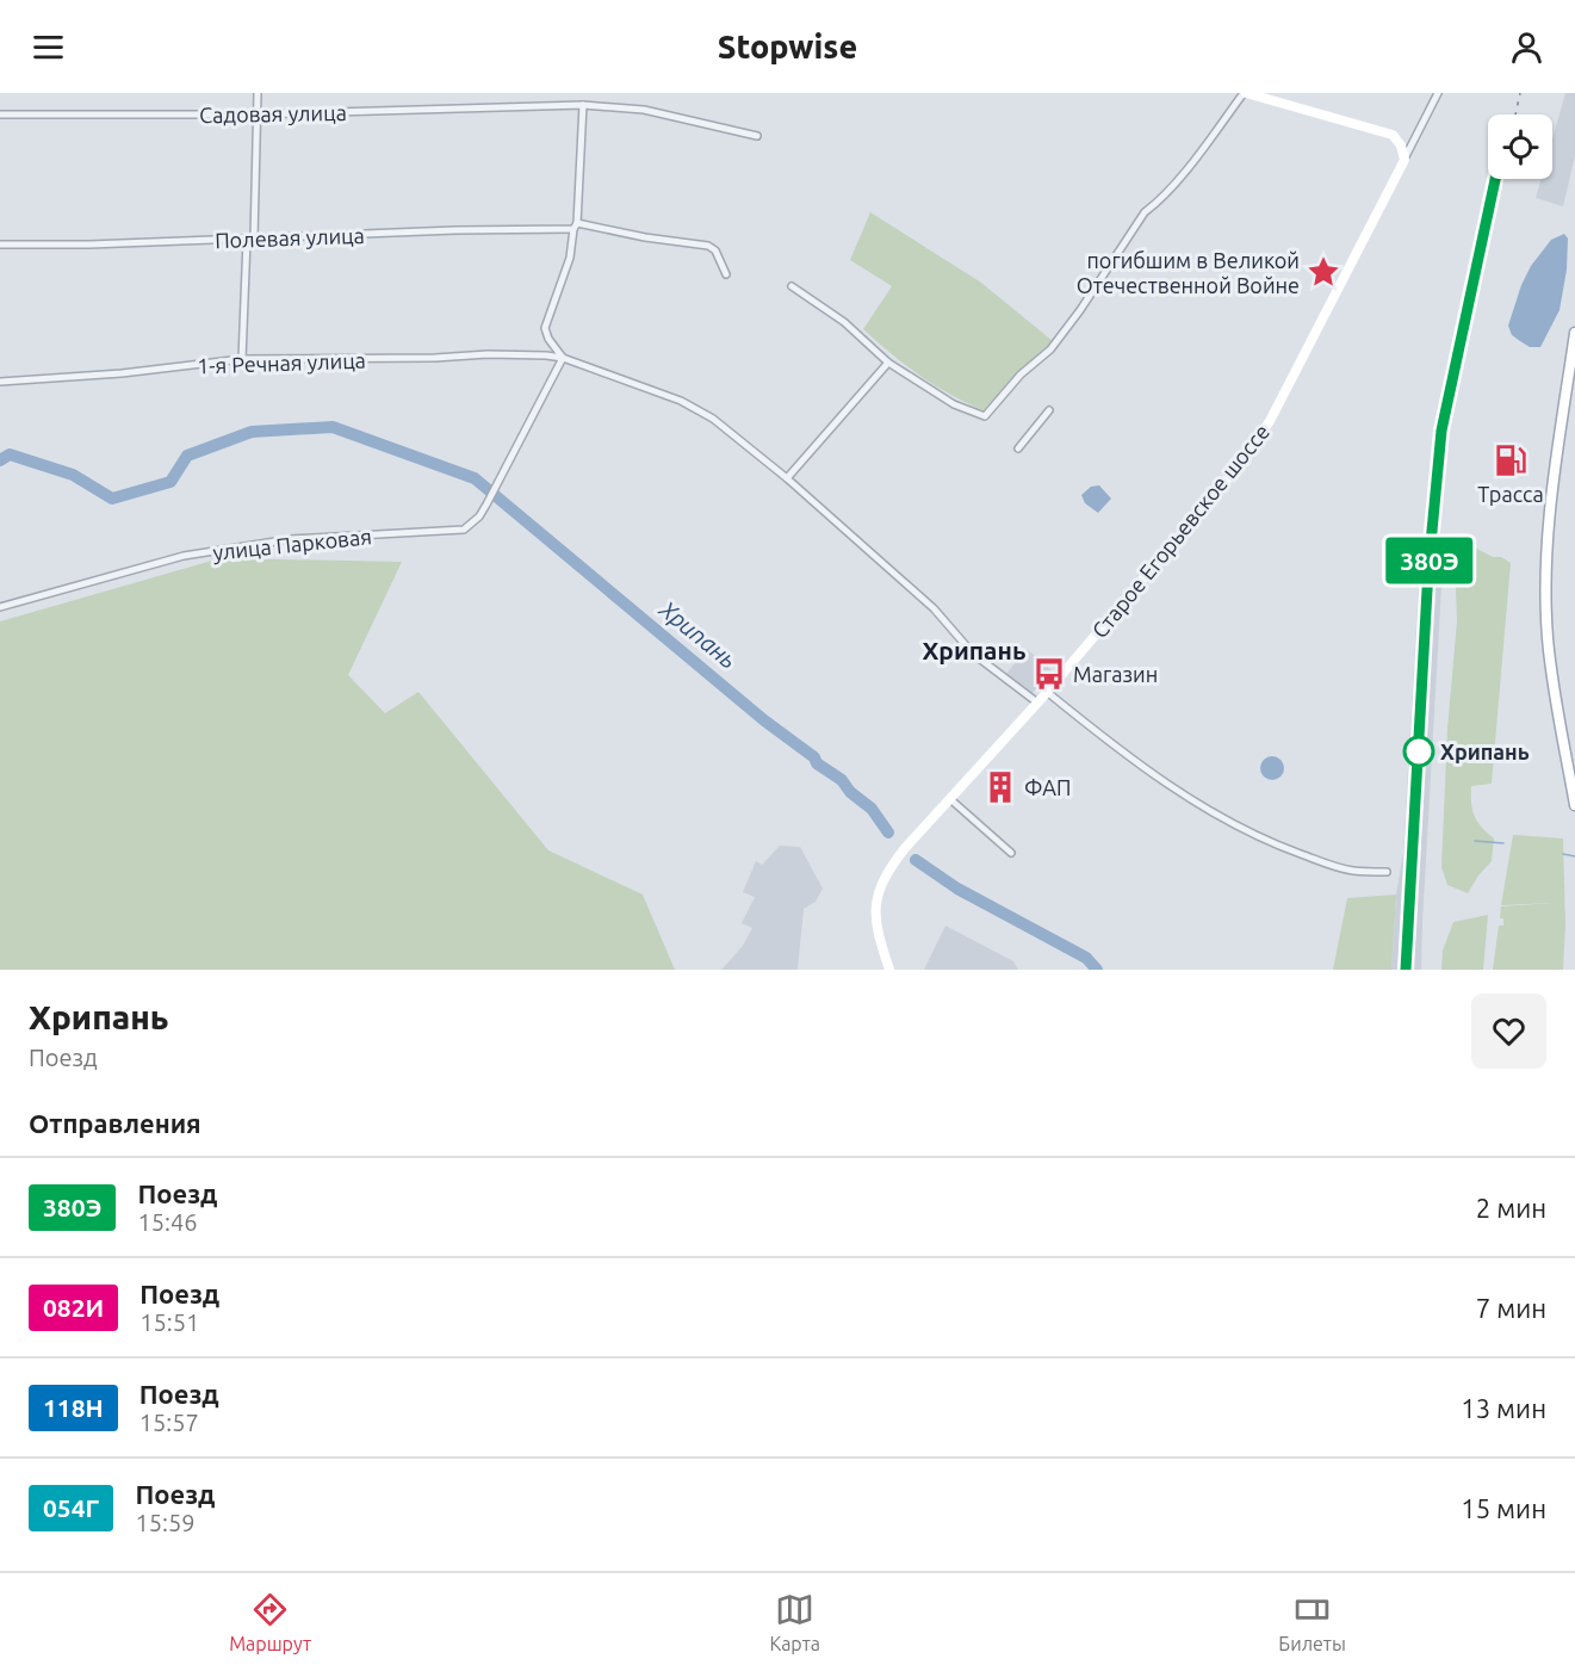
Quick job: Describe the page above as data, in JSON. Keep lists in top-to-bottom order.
{
  "streets": {
    "main road": ["Старое Егорьевское шоссе"],
    "street": [
      "Садовая улица",
      "Полевая улица",
      "1-я Речная улица",
      "улица Парковая"
    ]
  },
  "crossings": [
    ["1-я Речная улица", "Старое Егорьевское шоссе"],
    ["1-я Речная улица", "улица Парковая"]
  ],
  "districts": ["Хрипань"],
  "water": ["Хрипань"],
  "places": {
    "place": ["погибшим в Великой Отечественной Войне"],
    "fuel station": ["Трасса"],
    "bus stop": ["Магазин"],
    "other": ["Хрипань"],
    "building": ["ФАП"]
  },
  "page": {
    "header": "Stopwise",
    "on_map": "380Э",
    "heading": [
      ["Хрипань", "Поезд"],
      "Отправления"
    ],
    "list": [
      {
        "mark": "380Э",
        "name": "Поезд",
        "note": "15:46",
        "value": "2 мин"
      },
      {
        "mark": "082И",
        "name": "Поезд",
        "note": "15:51",
        "value": "7 мин"
      },
      {
        "mark": "118Н",
        "name": "Поезд",
        "note": "15:57",
        "value": "13 мин"
      },
      {
        "mark": "054Г",
        "name": "Поезд",
        "note": "15:59",
        "value": "15 мин"
      }
    ],
    "tabs": ["Маршрут", "Карта", "Билеты"]
  }
}
